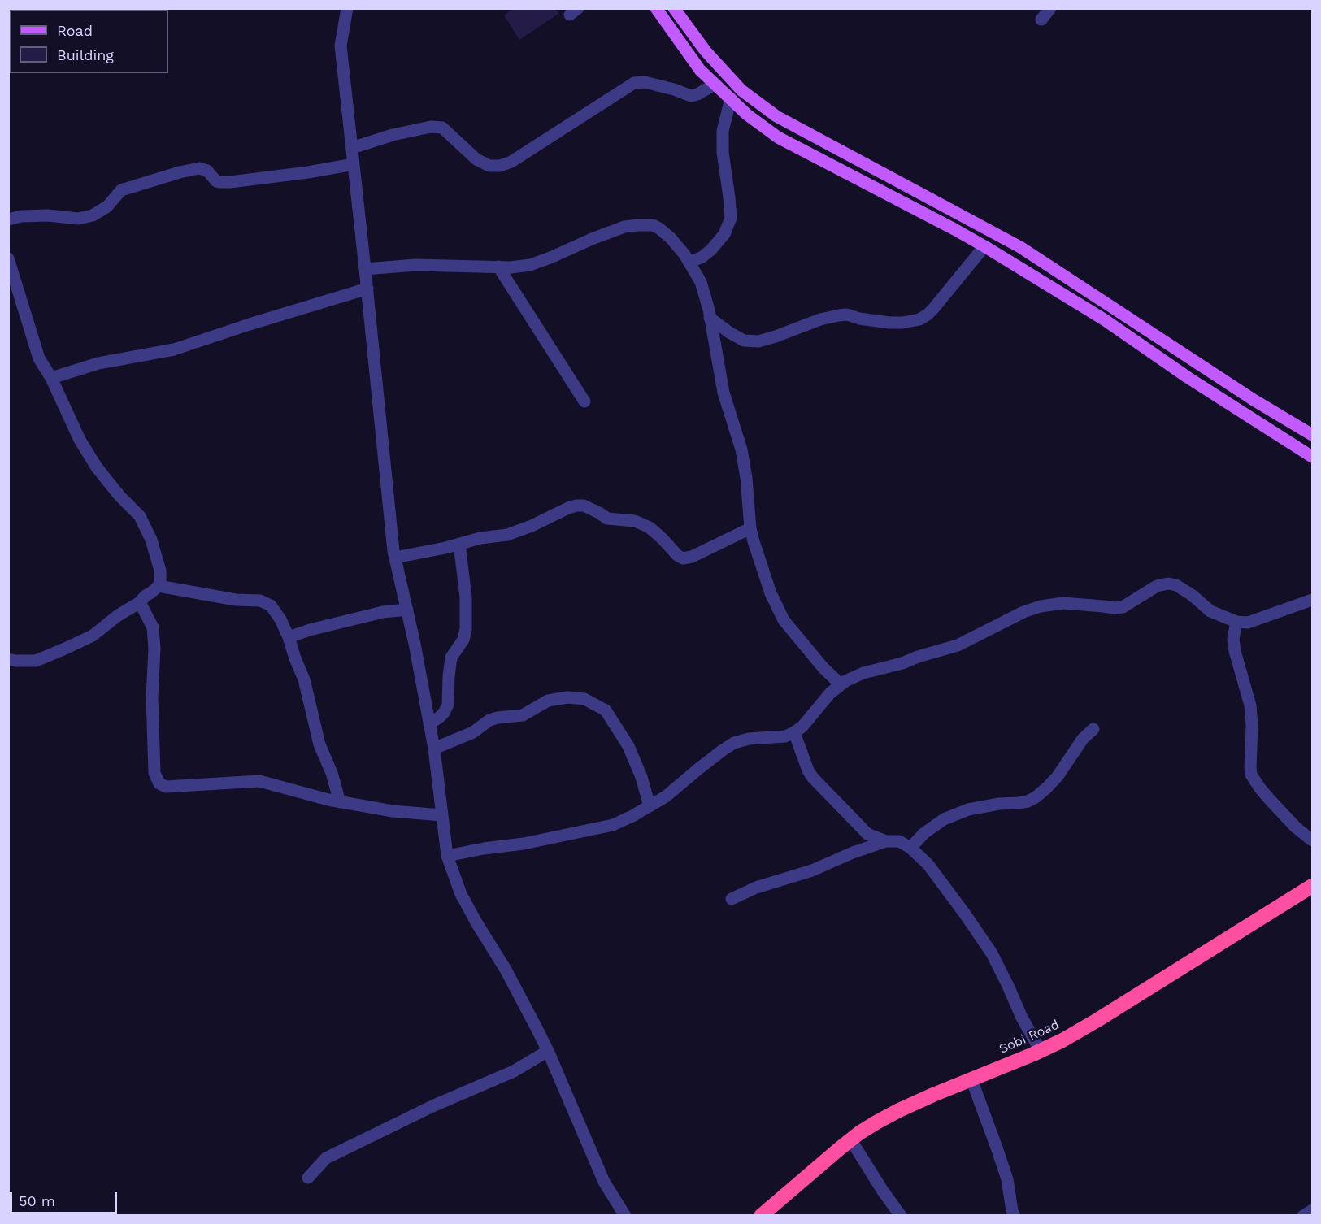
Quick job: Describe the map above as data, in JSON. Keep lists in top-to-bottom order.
{
  "streets": {
    "highway": ["Sobi Road"]
  },
  "legend": ["Road", "Building"],
  "scale_bar": "50 m"
}
